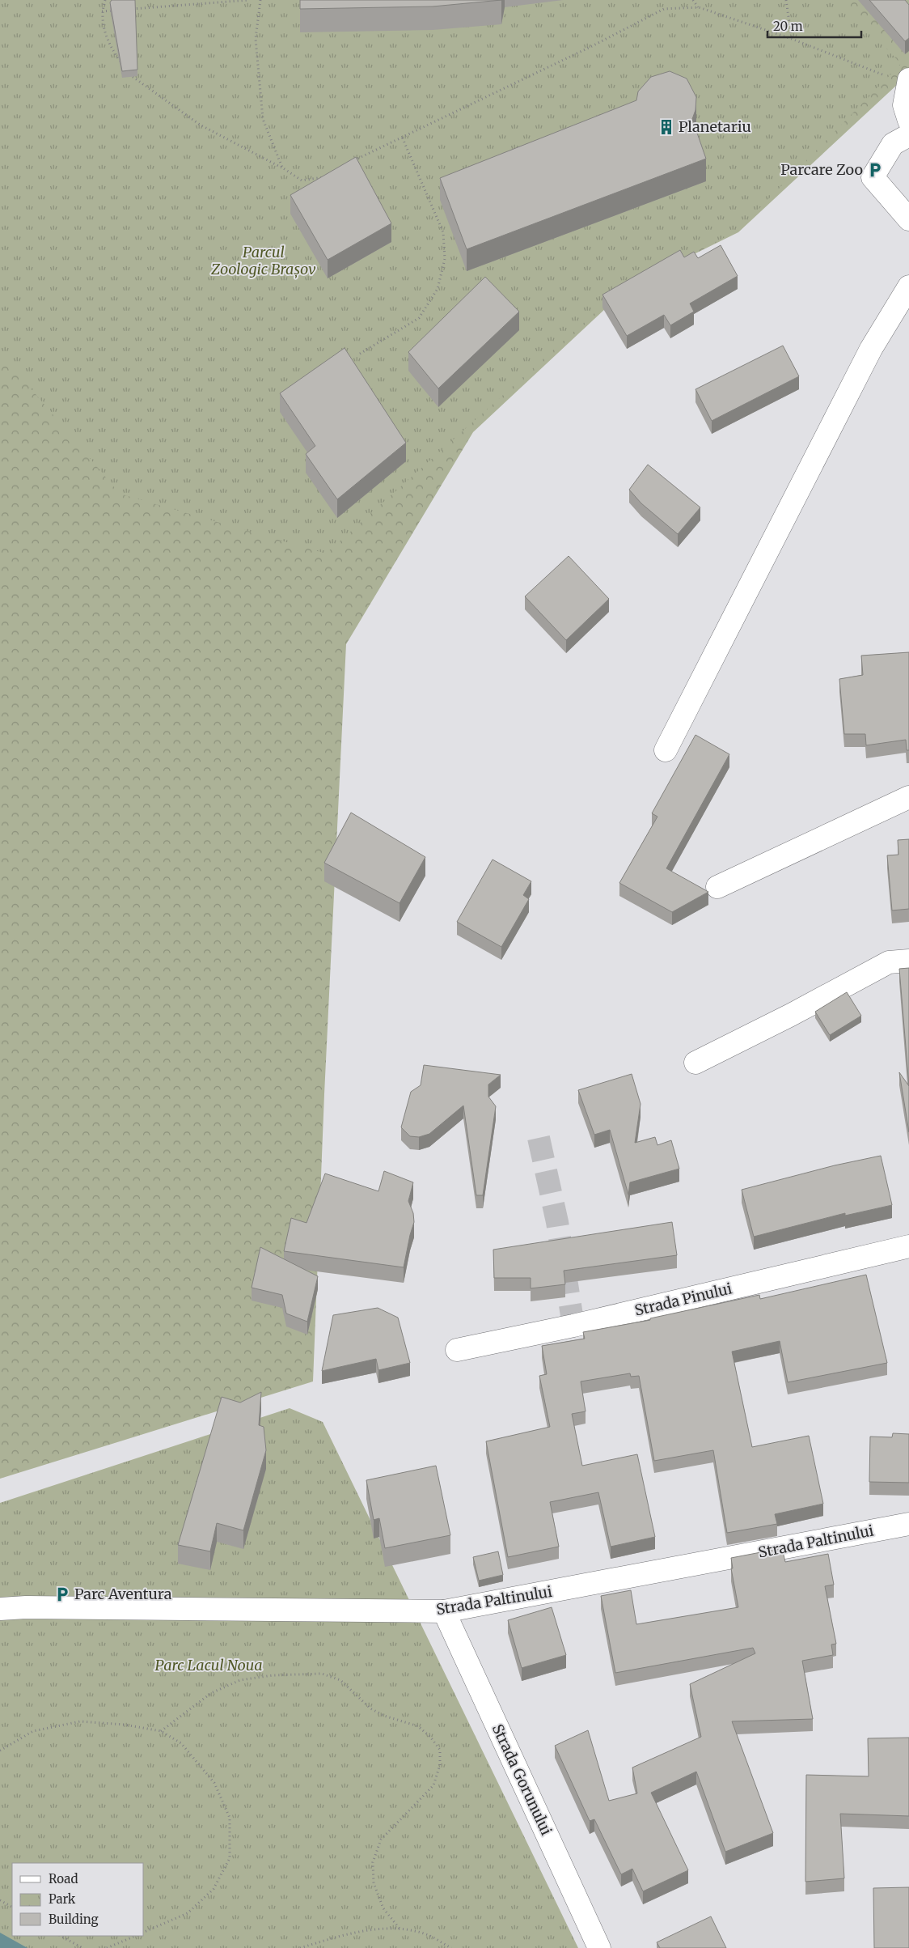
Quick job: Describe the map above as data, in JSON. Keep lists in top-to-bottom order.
{
  "streets": {
    "street": ["Strada Pinului", "Strada Paltinului", "Strada Gorunului"]
  },
  "crossings": [
    ["Strada Paltinului", "Strada Gorunului"]
  ],
  "parks": ["Parcul Zoologic Brașov", "Parc Lacul Noua"],
  "places": {
    "building": ["Planetariu"],
    "parking": ["Parcare Zoo", "Parc Aventura"]
  },
  "legend": ["Road", "Park", "Building"],
  "scale_bar": "20 m"
}
